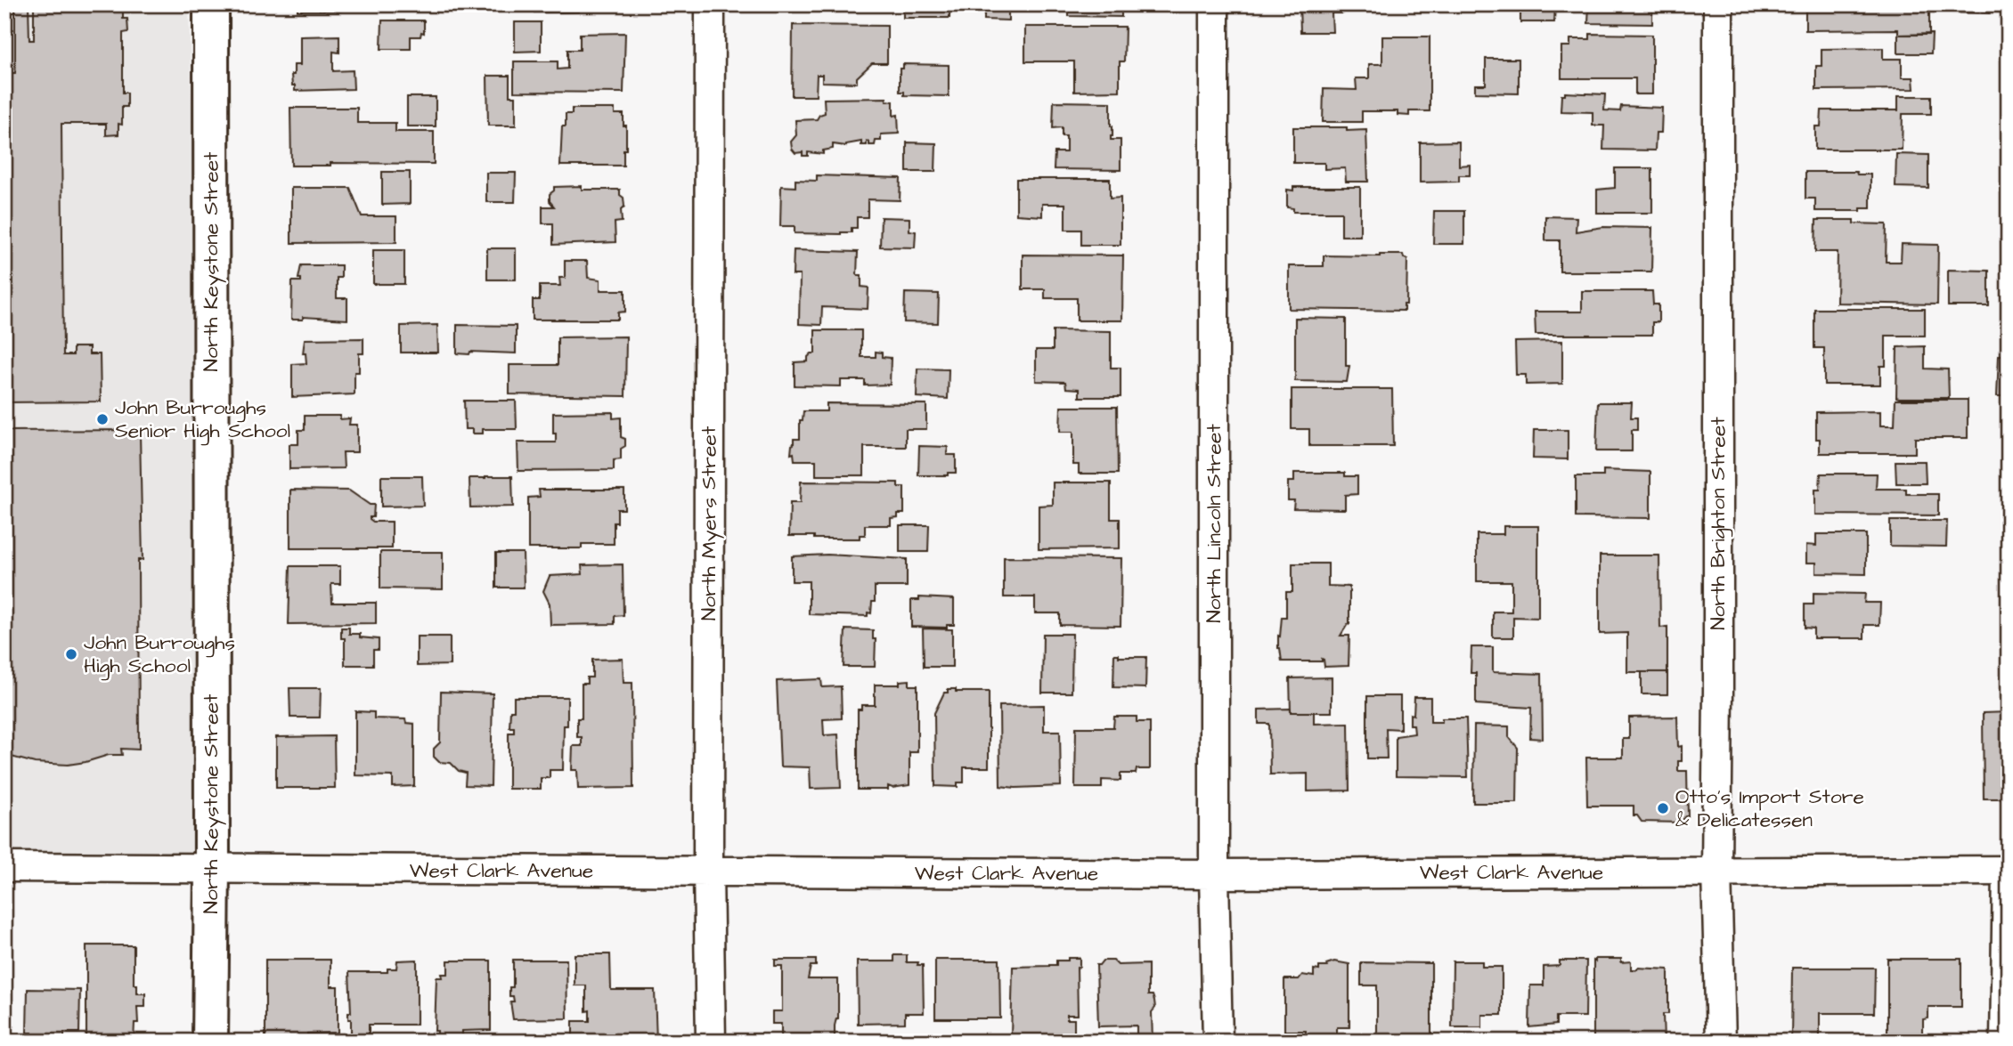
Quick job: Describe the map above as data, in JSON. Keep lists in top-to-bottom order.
{
  "streets": {
    "street": [
      "North Keystone Street",
      "North Myers Street",
      "North Lincoln Street",
      "North Brighton Street",
      "West Clark Avenue"
    ]
  },
  "crossings": [
    ["North Keystone Street", "West Clark Avenue"],
    ["North Myers Street", "West Clark Avenue"],
    ["North Lincoln Street", "West Clark Avenue"],
    ["North Brighton Street", "West Clark Avenue"]
  ],
  "places": ["John Burroughs Senior High School", "John Burroughs High School", "Otto's Import Store & Delicatessen"]
}
